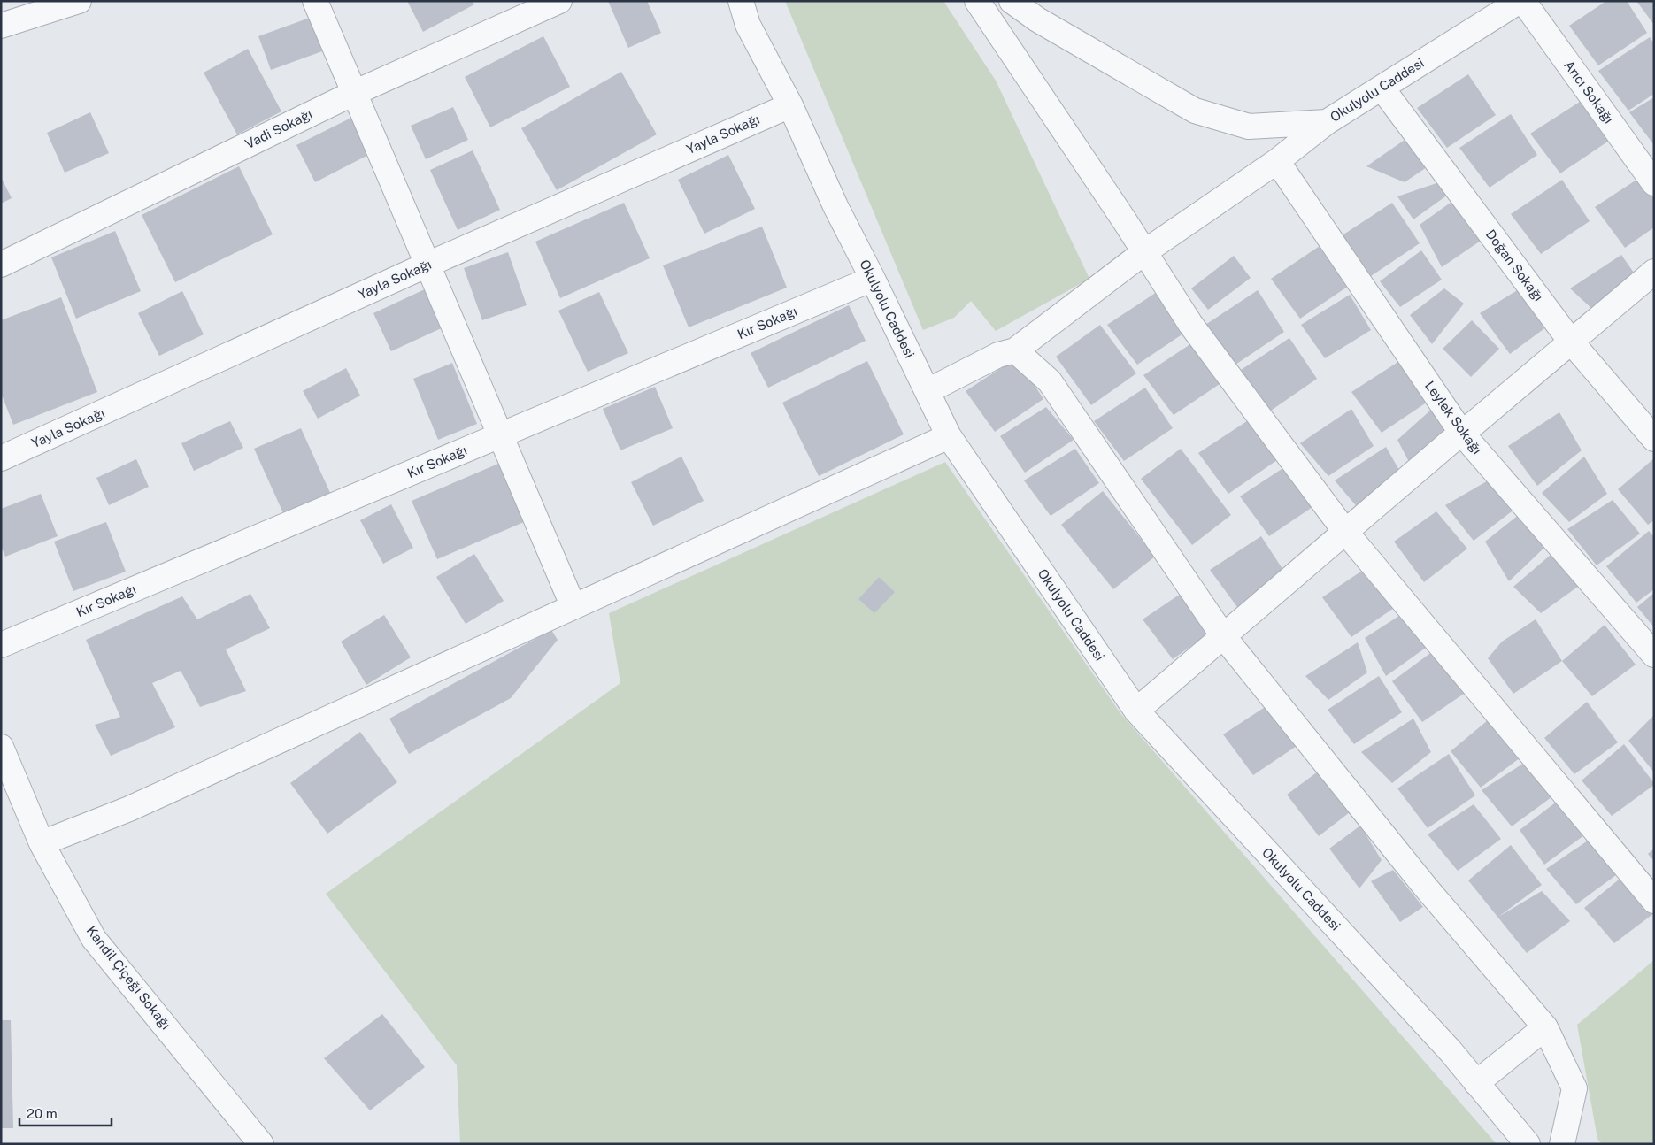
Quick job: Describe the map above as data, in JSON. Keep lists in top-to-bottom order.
{
  "streets": {
    "street": [
      "Okulyolu Caddesi",
      "Arıcı Sokağı",
      "Vadi Sokağı",
      "Yayla Sokağı",
      "Doğan Sokağı",
      "Kır Sokağı",
      "Leylek Sokağı",
      "Kandil Çiçeği Sokağı"
    ]
  },
  "crossings": [
    ["Okulyolu Caddesi", "Yayla Sokağı"],
    ["Okulyolu Caddesi", "Doğan Sokağı"],
    ["Okulyolu Caddesi", "Kır Sokağı"]
  ],
  "scale_bar": "20 m"
}
